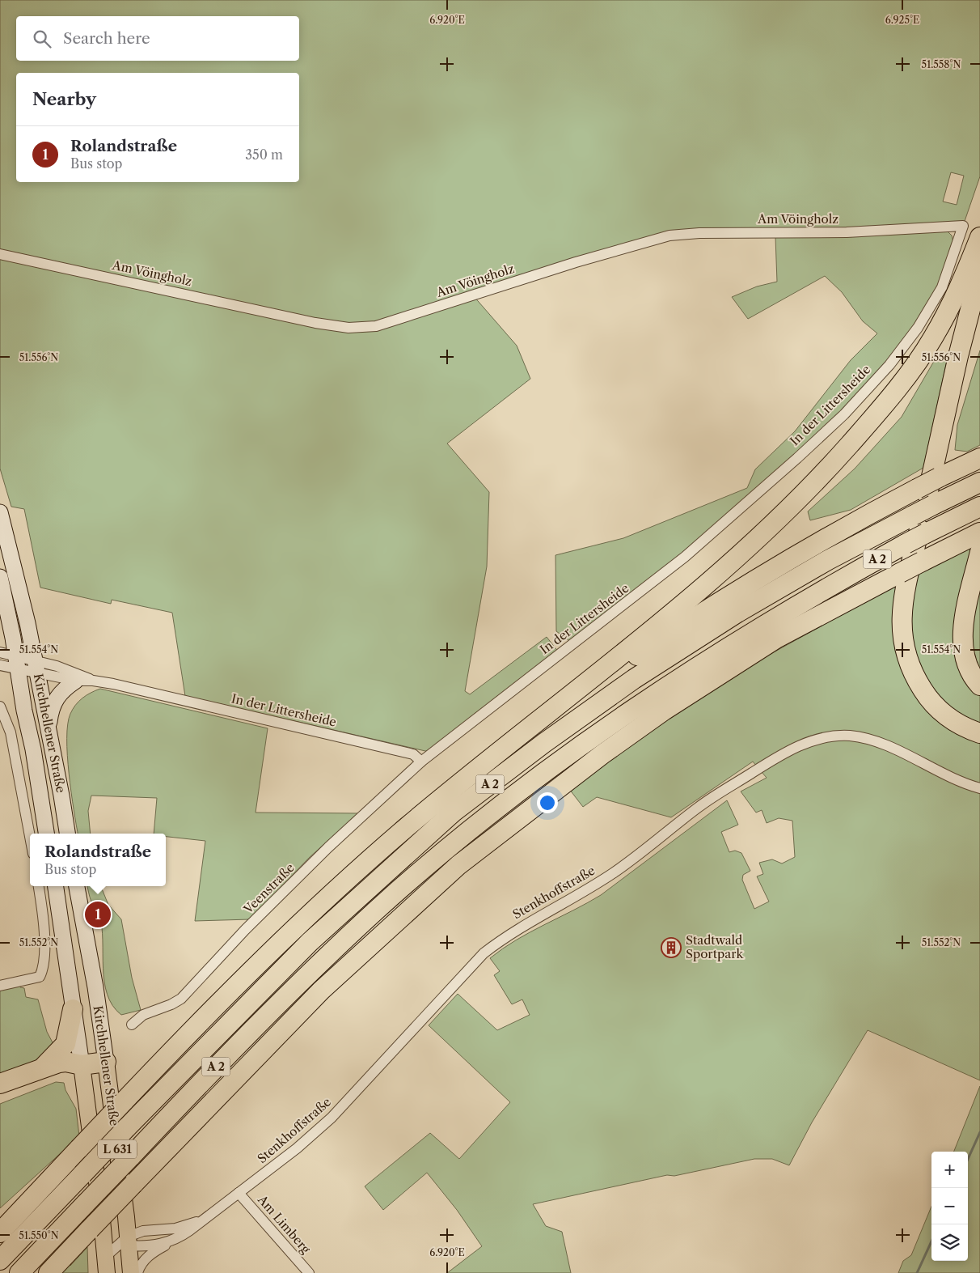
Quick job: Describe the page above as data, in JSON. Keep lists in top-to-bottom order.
{
  "streets": {
    "highway": ["A 2"],
    "main road": ["Kirchhellener Straße", "L 631"],
    "street": [
      "Am Vöingholz",
      "In der Littersheide",
      "Veenstraße",
      "Stenkhoffstraße",
      "Am Limberg"
    ]
  },
  "crossings": [
    ["Am Vöingholz", "In der Littersheide"],
    ["In der Littersheide", "Kirchhellener Straße"],
    ["In der Littersheide", "Veenstraße"],
    ["A 2", "Kirchhellener Straße"],
    ["Kirchhellener Straße", "Stenkhoffstraße"],
    ["Stenkhoffstraße", "Am Limberg"]
  ],
  "places": {
    "building": ["Stadtwald Sportpark"]
  },
  "page": {
    "search": "Search here",
    "heading": "Nearby",
    "list": [
      {
        "mark": "1",
        "name": "Rolandstraße",
        "note": "Bus stop",
        "value": "350 m"
      }
    ],
    "popup": ["Rolandstraße", "Bus stop"],
    "pins": "1",
    "map_buttons": ["+", "−"]
  },
  "coordinates": [
    "6.920°E",
    "6.925°E",
    "51.558°N",
    "51.556°N",
    "51.554°N",
    "51.552°N",
    "51.550°N"
  ]
}
